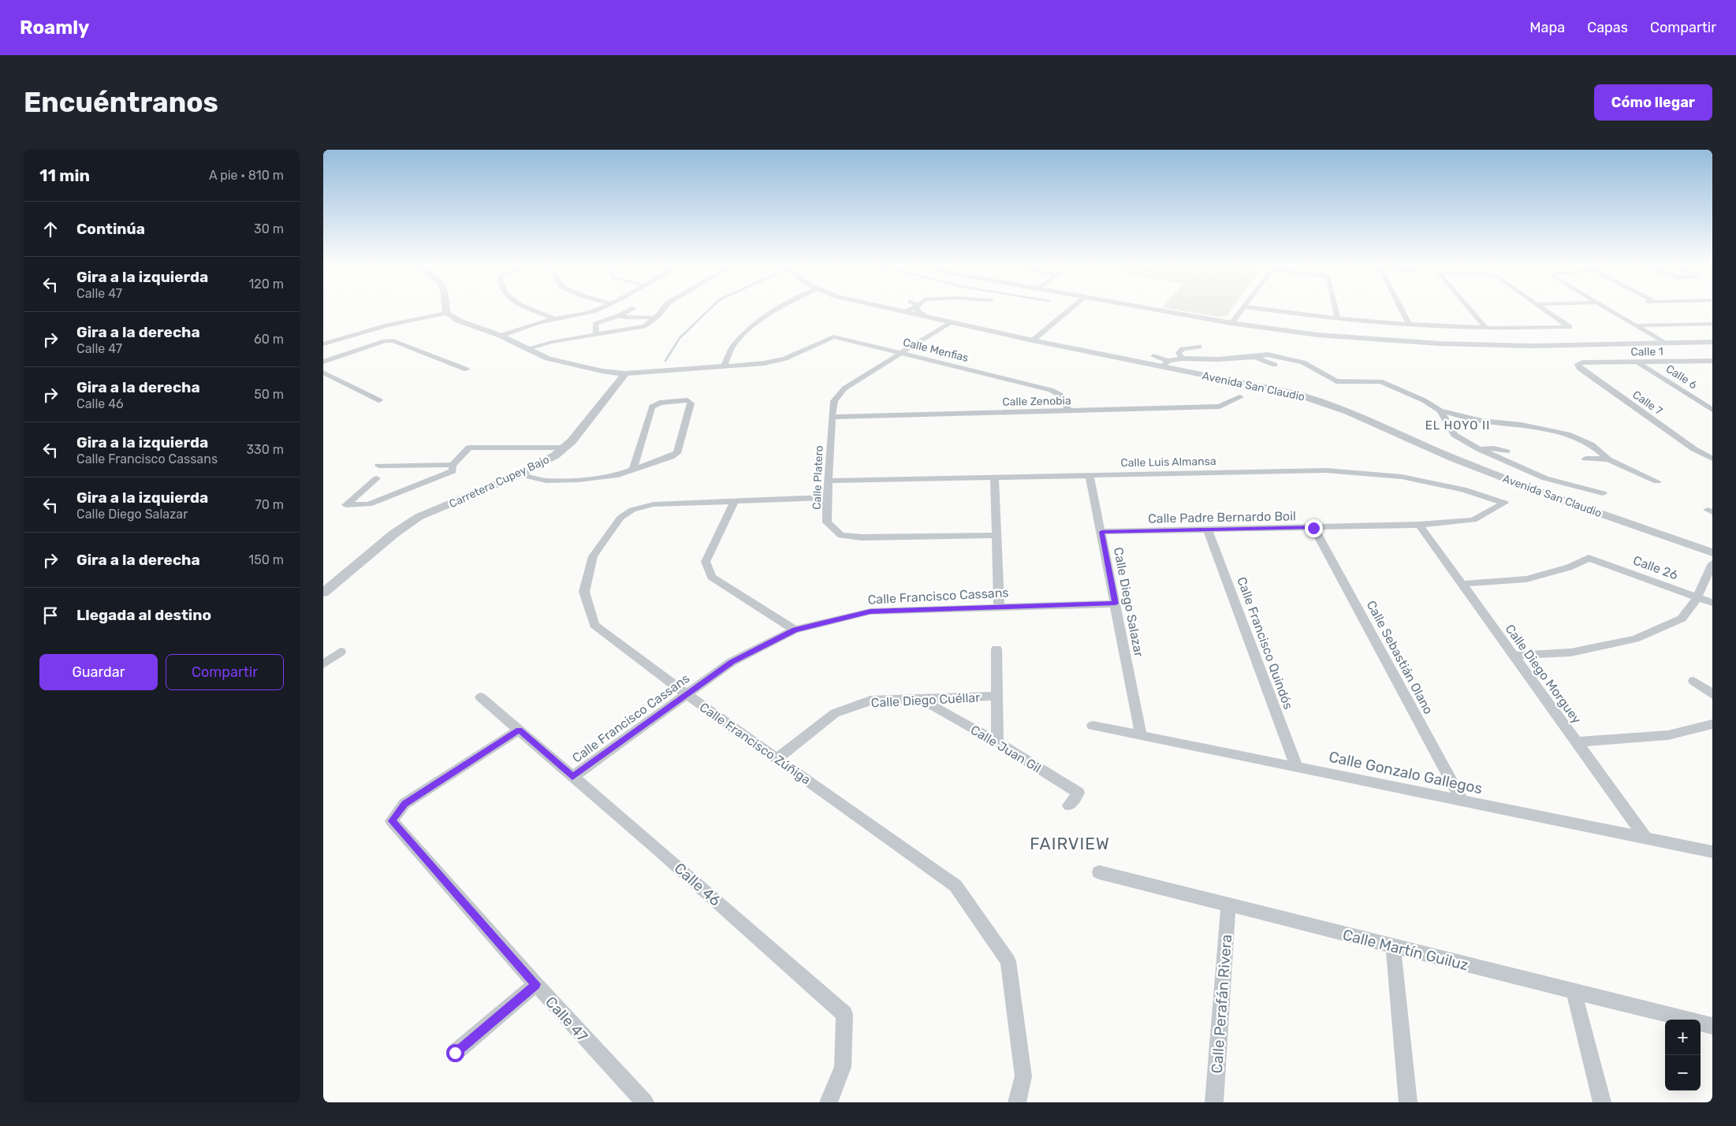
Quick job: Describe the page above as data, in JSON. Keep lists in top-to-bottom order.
{
  "streets": {
    "street": [
      "Calle Menfias",
      "Calle 1",
      "Calle 6",
      "Avenida San Claudio",
      "Calle Zenobia",
      "Calle 7",
      "Calle Luis Almansa",
      "Calle Platero",
      "Carretera Cupey Bajo",
      "Calle Padre Bernardo Boil",
      "Calle 26",
      "Calle Francisco Cassans",
      "Calle Diego Salazar",
      "Calle Francisco Quindós",
      "Calle Sebastián Olano",
      "Calle Diego Morguey",
      "Calle Diego Cuéllar",
      "Calle Francisco Zúñiga",
      "Calle Juan Gil",
      "Calle Gonzalo Gallegos",
      "Calle 46",
      "Calle Martín Guiluz",
      "Calle Perafán Rivera",
      "Calle 47"
    ]
  },
  "crossings": [
    ["Calle Menfias", "Calle Zenobia"],
    ["Calle Menfias", "Calle Platero"],
    ["Calle Menfias", "Carretera Cupey Bajo"],
    ["Calle 1", "Calle 6"],
    ["Calle 1", "Calle 7"],
    ["Avenida San Claudio", "Calle Platero"],
    ["Calle Zenobia", "Calle Platero"],
    ["Calle Luis Almansa", "Calle Platero"],
    ["Calle Luis Almansa", "Calle Padre Bernardo Boil"],
    ["Calle Luis Almansa", "Calle Diego Salazar"],
    ["Calle Platero", "Calle Francisco Zúñiga"],
    ["Calle Padre Bernardo Boil", "Calle Diego Salazar"],
    ["Calle Padre Bernardo Boil", "Calle Francisco Quindós"],
    ["Calle Padre Bernardo Boil", "Calle Sebastián Olano"],
    ["Calle Padre Bernardo Boil", "Calle Diego Morguey"],
    ["Calle 26", "Calle Diego Morguey"],
    ["Calle Francisco Cassans", "Calle Diego Salazar"],
    ["Calle Francisco Cassans", "Calle Francisco Zúñiga"],
    ["Calle Francisco Cassans", "Calle 46"],
    ["Calle Diego Salazar", "Calle Gonzalo Gallegos"],
    ["Calle Francisco Quindós", "Calle Gonzalo Gallegos"],
    ["Calle Sebastián Olano", "Calle Gonzalo Gallegos"],
    ["Calle Diego Morguey", "Calle Gonzalo Gallegos"],
    ["Calle Diego Cuéllar", "Calle Francisco Zúñiga"],
    ["Calle Diego Cuéllar", "Calle Juan Gil"],
    ["Calle 46", "Calle 47"],
    ["Calle Martín Guiluz", "Calle Perafán Rivera"]
  ],
  "districts": ["EL HOYO II", "FAIRVIEW"],
  "page": {
    "header": "Roamly",
    "nav": ["Mapa", "Capas", "Compartir"],
    "buttons": [
      "Cómo llegar",
      ["Guardar", "Compartir"]
    ],
    "title": "Encuéntranos",
    "heading": ["11 min", "A pie · 810 m"],
    "list": [
      ["Continúa", "30 m"],
      ["Gira a la izquierda", "Calle 47", "120 m"],
      ["Gira a la derecha", "Calle 47", "60 m"],
      ["Gira a la derecha", "Calle 46", "50 m"],
      ["Gira a la izquierda", "Calle Francisco Cassans", "330 m"],
      ["Gira a la izquierda", "Calle Diego Salazar", "70 m"],
      ["Gira a la derecha", "150 m"],
      "Llegada al destino"
    ],
    "map_buttons": ["+", "−"]
  }
}
